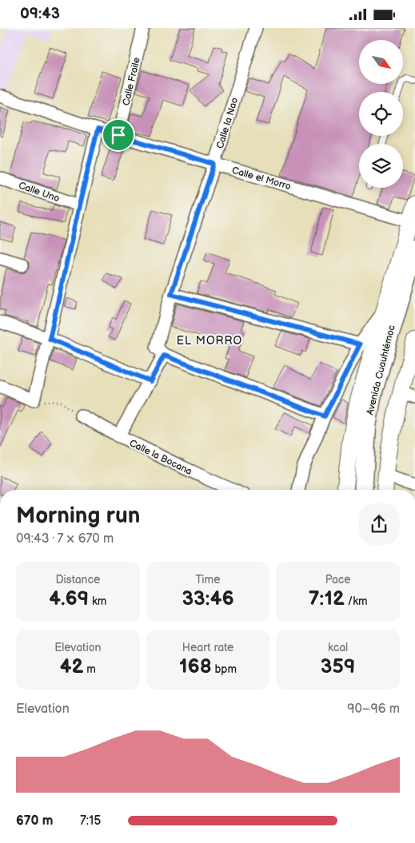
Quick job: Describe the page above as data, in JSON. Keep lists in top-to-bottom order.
{
  "streets": {
    "main road": ["Avenida Cuauhtémoc"],
    "street": [
      "Calle Fraile",
      "Calle la Nao",
      "Calle el Morro",
      "Calle Uno",
      "Calle la Bocana"
    ]
  },
  "crossings": [
    ["Calle Fraile", "Calle el Morro"],
    ["Calle la Nao", "Calle el Morro"]
  ],
  "districts": ["EL MORRO"],
  "north": "bottom right",
  "page": {
    "status": "09:43",
    "heading": ["Morning run", "09:43 · 7 × 670 m"],
    "stats": [
      ["Distance", "4.69 km"],
      ["Time", "33:46"],
      ["Pace", "7:12 /km"],
      ["Elevation", "42 m"],
      ["Heart rate", "168 bpm"],
      ["kcal", "359"]
    ],
    "chart": ["Elevation", "90–96 m"],
    "list": [
      {
        "name": "670 m",
        "note": "7:15"
      }
    ]
  }
}
